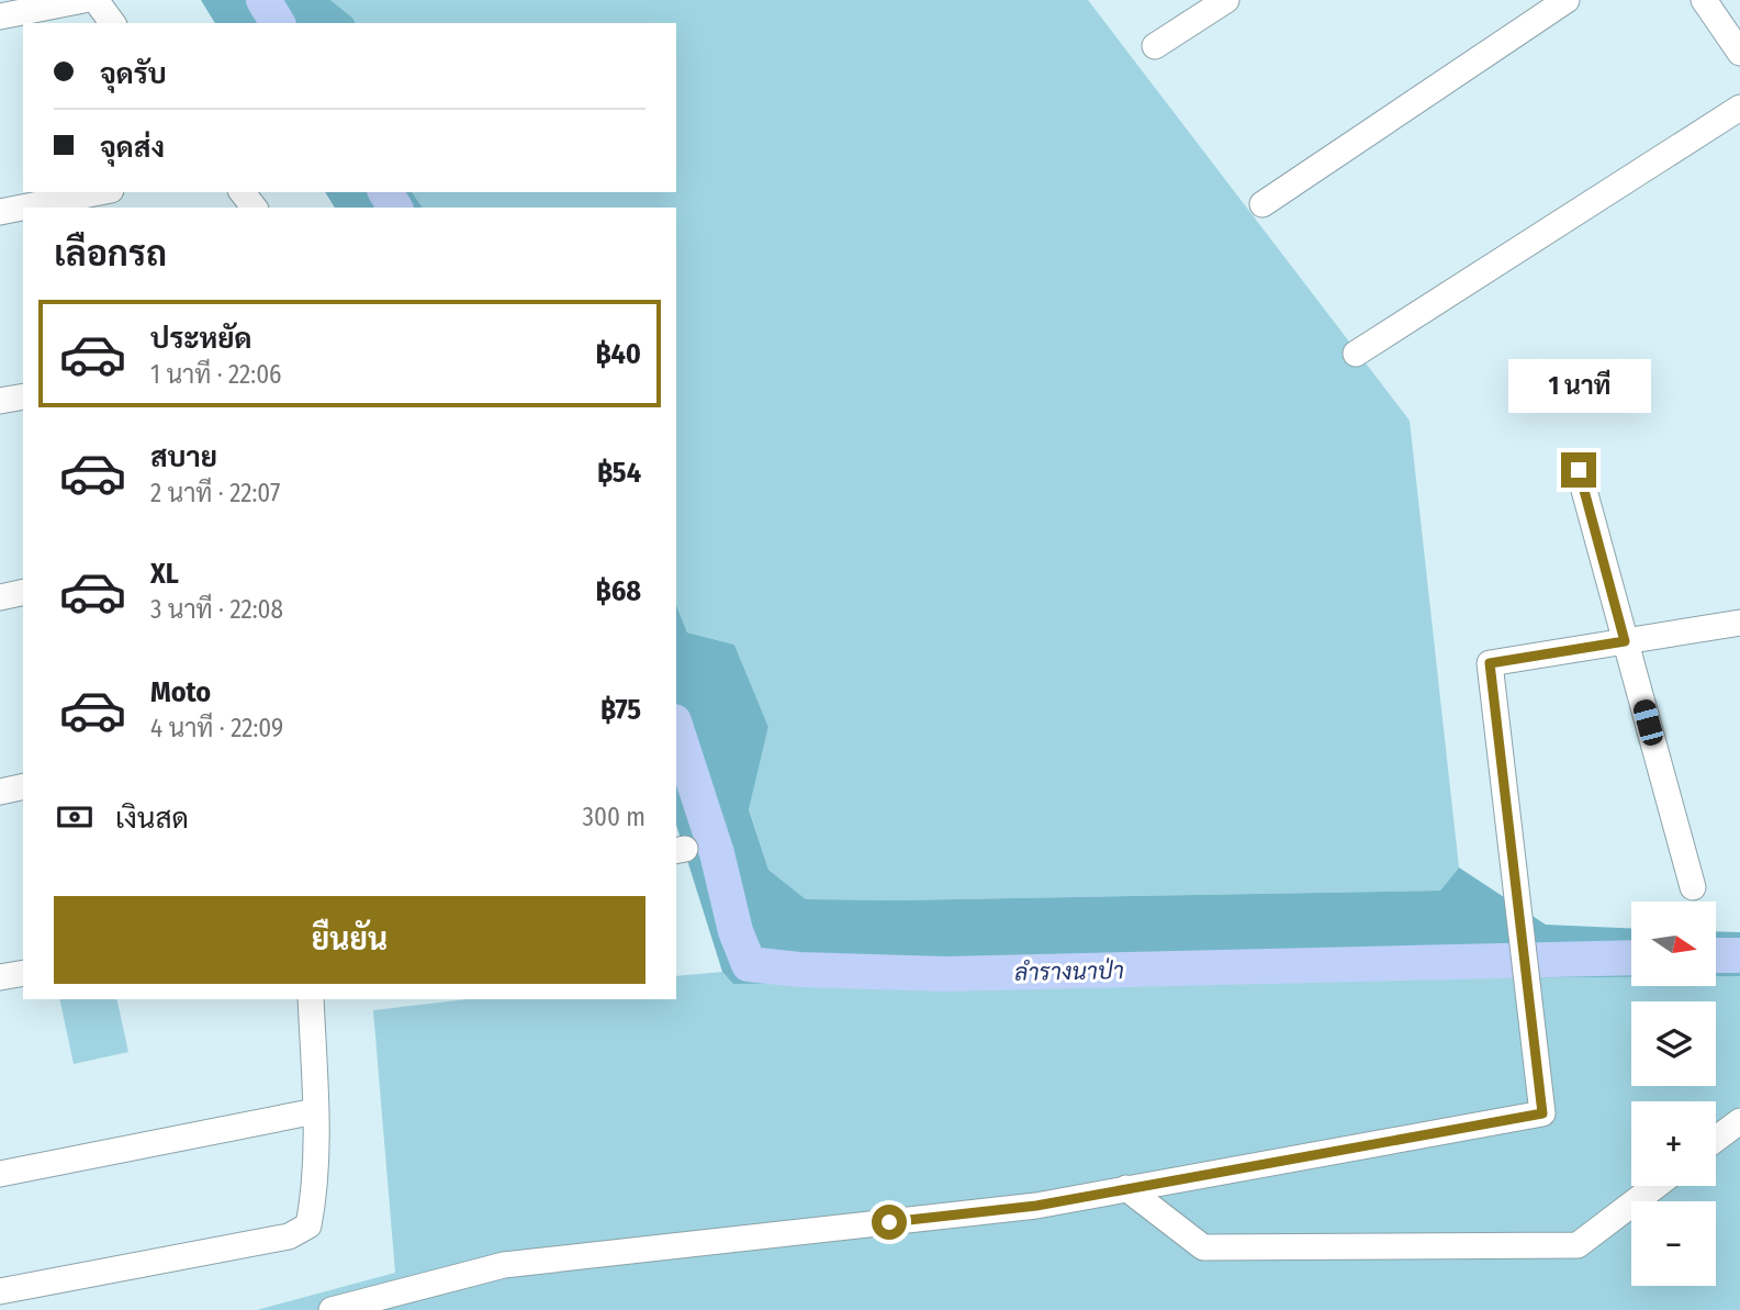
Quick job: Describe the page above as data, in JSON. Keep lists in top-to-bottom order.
{
  "water": ["ลำรางนาป่า"],
  "north": "right",
  "page": {
    "banner": ["จุดรับ", "จุดส่ง"],
    "heading": "เลือกรถ",
    "list": [
      {
        "name": "ประหยัด",
        "note": "1 นาที · 22:06",
        "value": "฿40"
      },
      {
        "name": "สบาย",
        "note": "2 นาที · 22:07",
        "value": "฿54"
      },
      {
        "name": "XL",
        "note": "3 นาที · 22:08",
        "value": "฿68"
      },
      {
        "name": "Moto",
        "note": "4 นาที · 22:09",
        "value": "฿75"
      }
    ],
    "bubble": "1 นาที",
    "pay": ["เงินสด", "300 m"],
    "buttons": "ยืนยัน",
    "map_buttons": ["+", "−"]
  }
}
